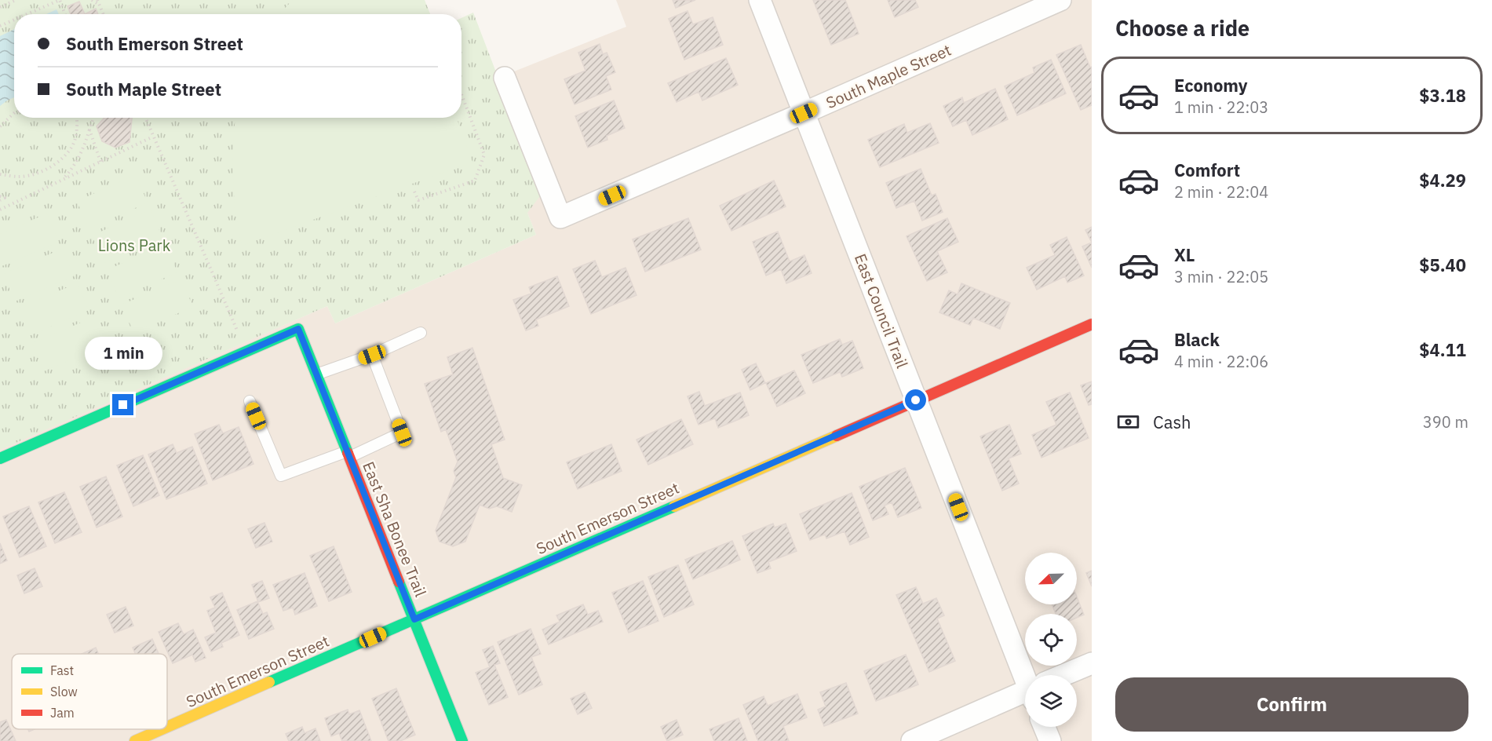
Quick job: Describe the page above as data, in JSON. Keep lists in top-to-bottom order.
{
  "streets": {
    "street": [
      "South Maple Street",
      "East Council Trail",
      "South Emerson Street",
      "East Sha Bonee Trail"
    ]
  },
  "crossings": [
    ["South Maple Street", "East Council Trail"],
    ["East Council Trail", "South Emerson Street"],
    ["South Emerson Street", "East Sha Bonee Trail"]
  ],
  "parks": ["Lions Park"],
  "legend": ["Fast", "Slow", "Jam"],
  "north": "bottom left",
  "page": {
    "heading": "Choose a ride",
    "banner": ["South Emerson Street", "South Maple Street"],
    "list": [
      {
        "name": "Economy",
        "note": "1 min · 22:03",
        "value": "$3.18"
      },
      {
        "name": "Comfort",
        "note": "2 min · 22:04",
        "value": "$4.29"
      },
      {
        "name": "XL",
        "note": "3 min · 22:05",
        "value": "$5.40"
      },
      {
        "name": "Black",
        "note": "4 min · 22:06",
        "value": "$4.11"
      }
    ],
    "bubble": "1 min",
    "pay": ["Cash", "390 m"],
    "buttons": "Confirm"
  }
}
